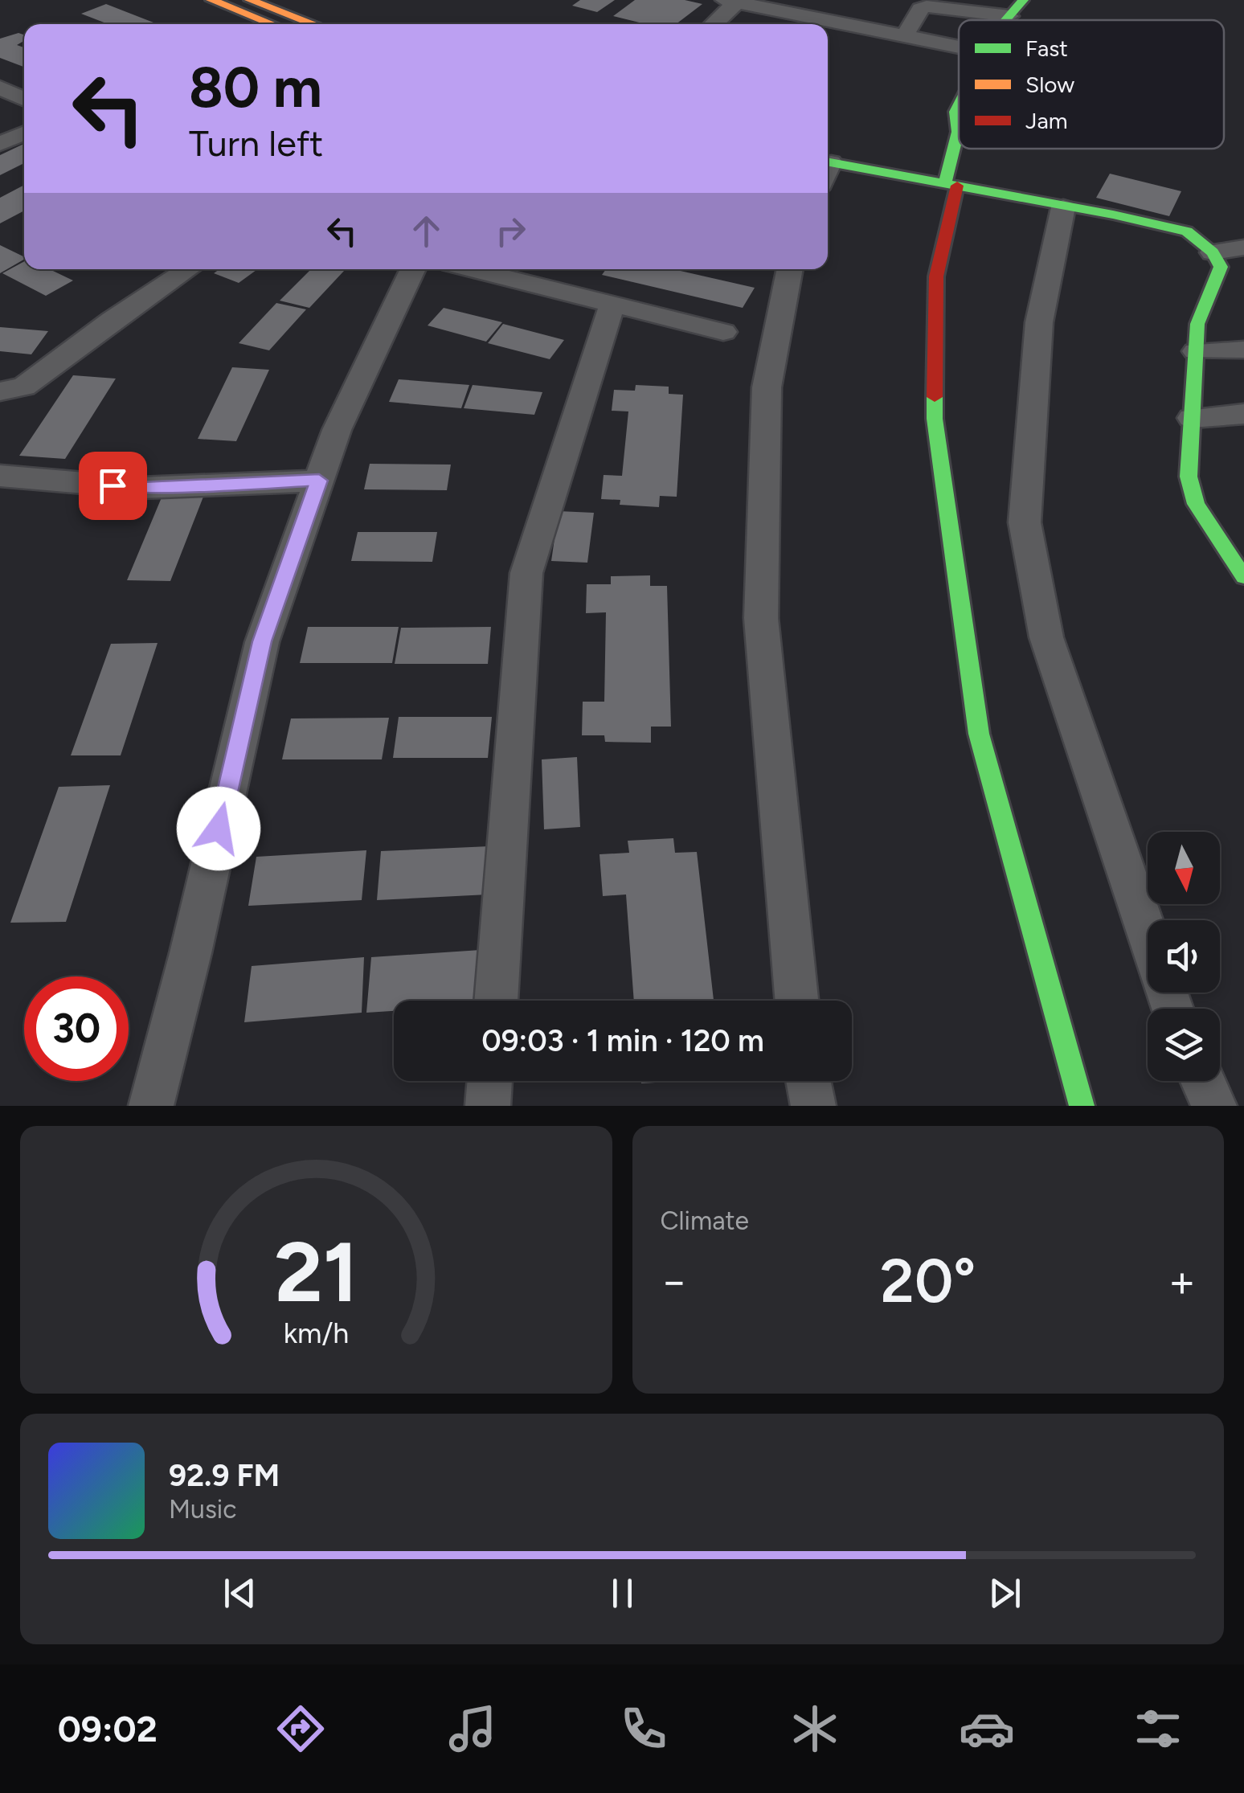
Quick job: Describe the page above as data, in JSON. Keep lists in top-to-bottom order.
{
  "legend": ["Fast", "Slow", "Jam"],
  "north": "bottom",
  "page": {
    "turn": ["80 m", "Turn left"],
    "limit": "30",
    "trip": "09:03 · 1 min · 120 m",
    "tile": "Climate",
    "heat": ["−", "20°", "+"],
    "song": ["92.9 FM", "Music"],
    "tabs": "09:02",
    "gauge": ["21", "km/h"]
  }
}
